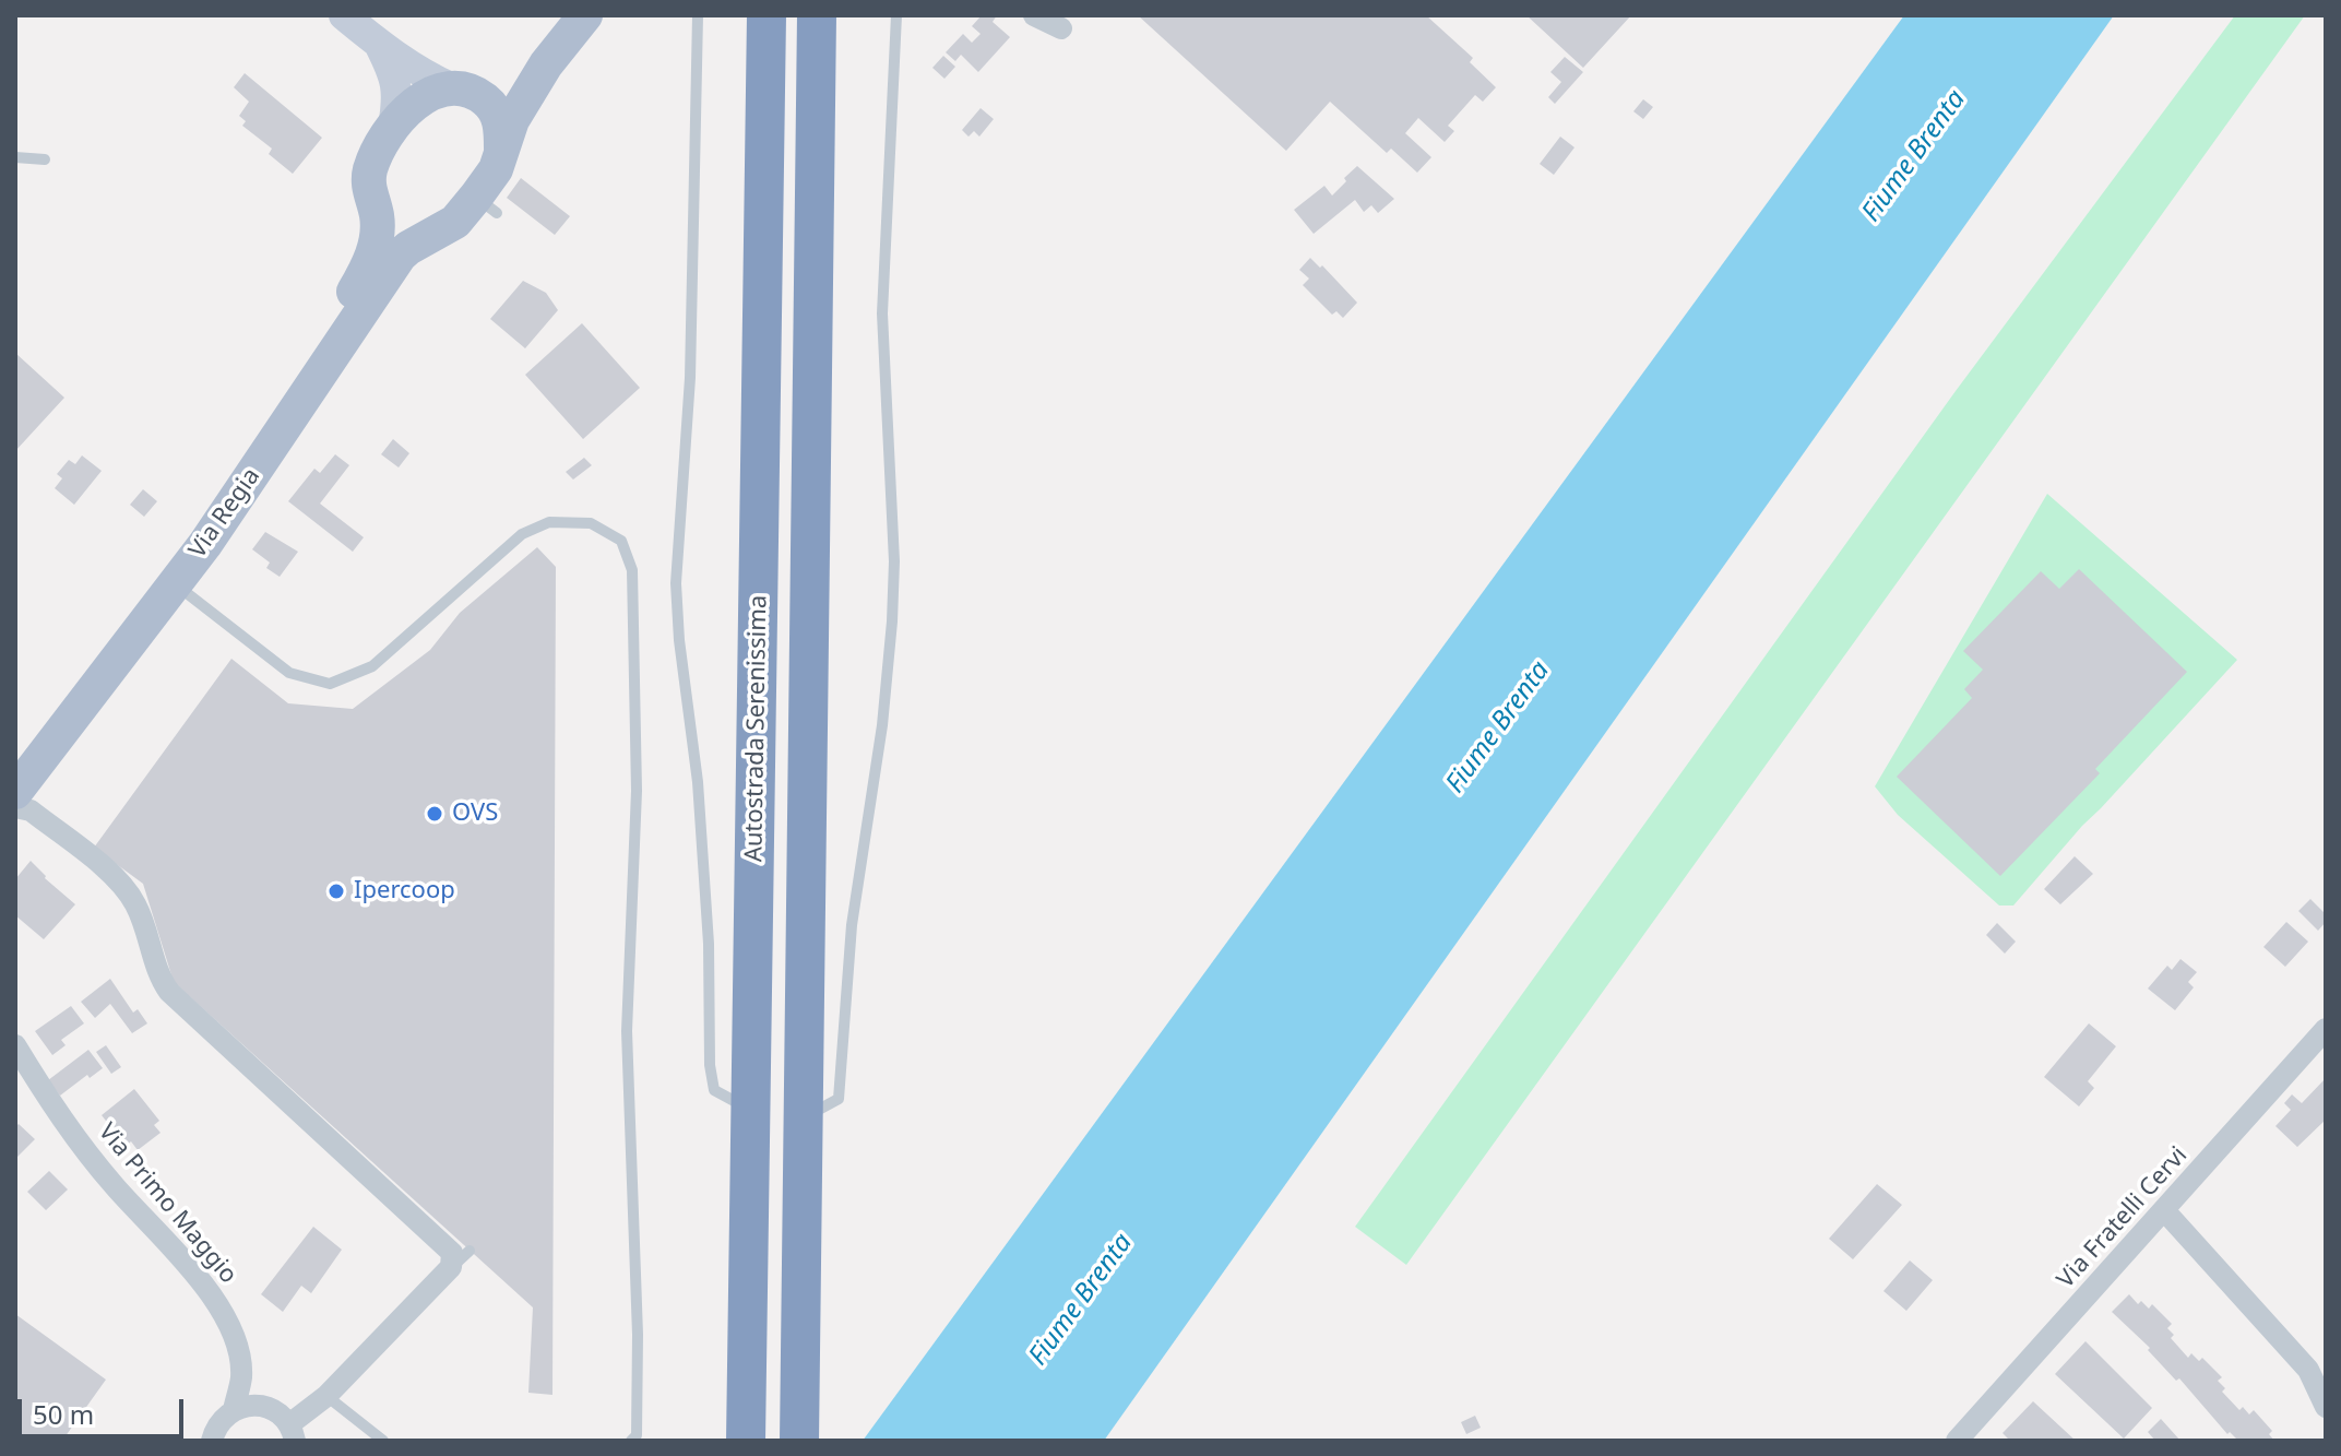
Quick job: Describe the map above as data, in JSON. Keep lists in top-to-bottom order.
{
  "streets": {
    "highway": ["Autostrada Serenissima"],
    "main road": ["Via Regia"],
    "street": ["Via Primo Maggio", "Via Fratelli Cervi"]
  },
  "water": ["Fiume Brenta"],
  "places": ["OVS", "Ipercoop"],
  "scale_bar": "50 m"
}
